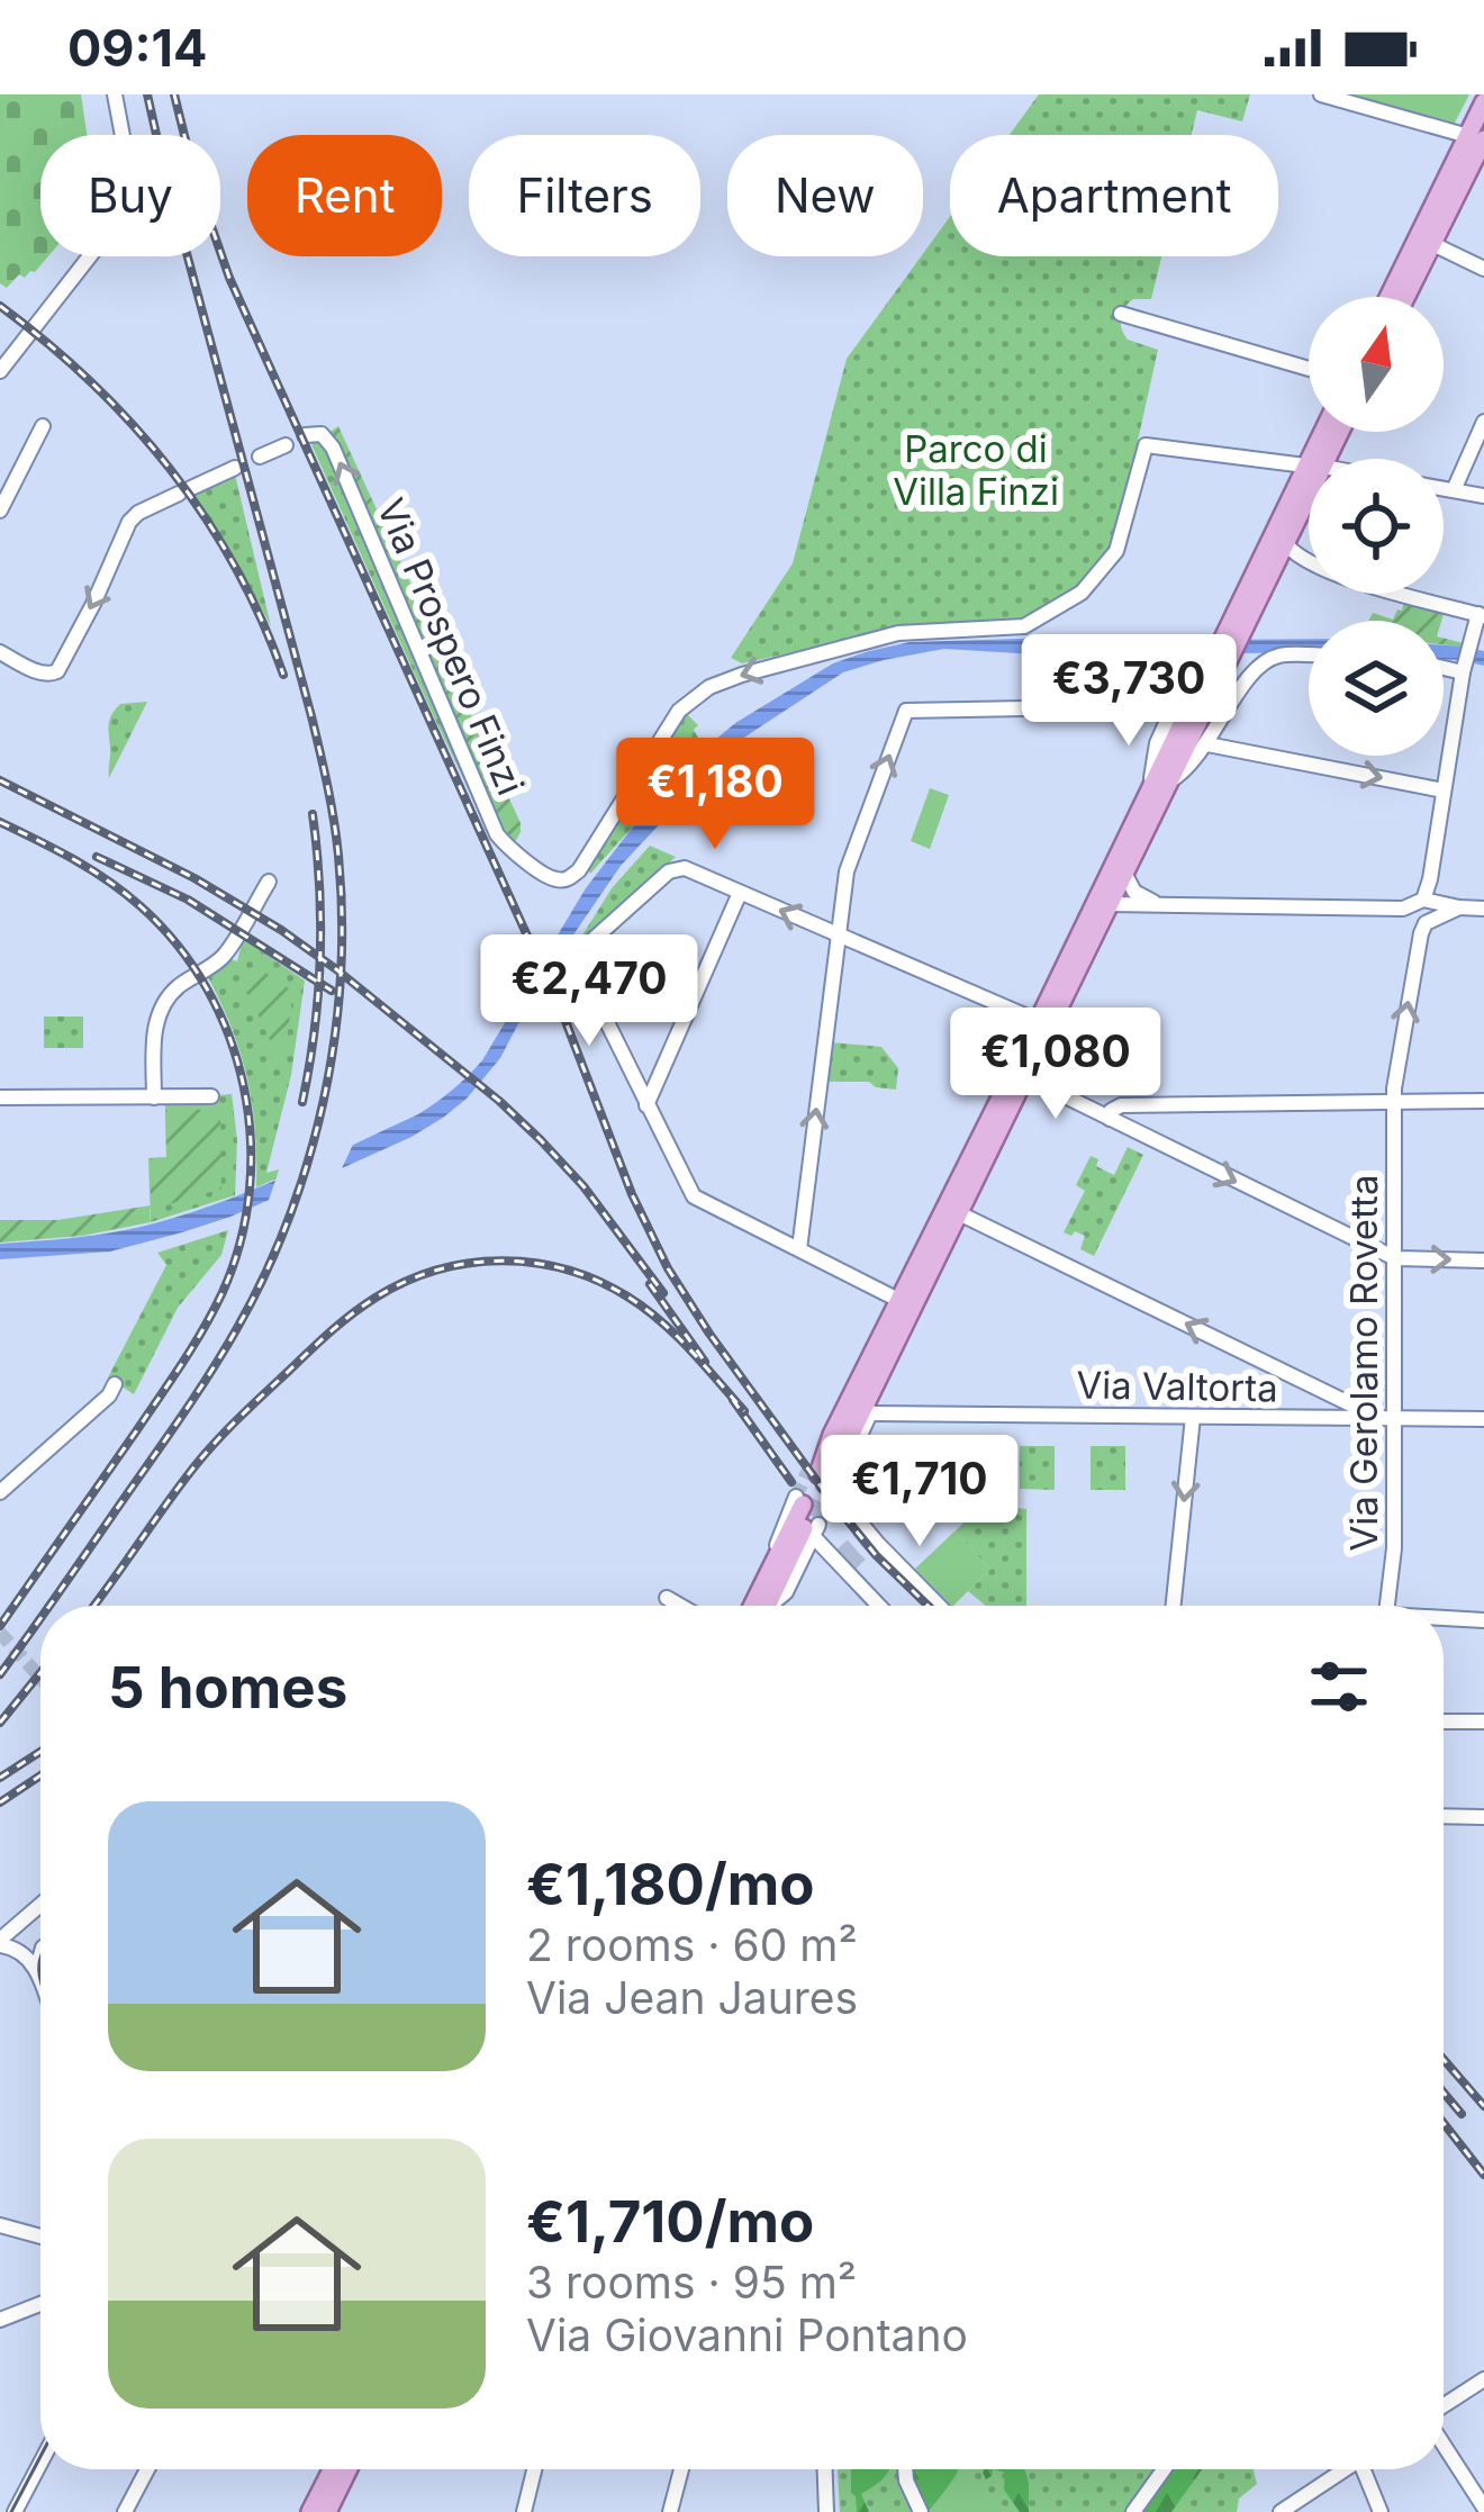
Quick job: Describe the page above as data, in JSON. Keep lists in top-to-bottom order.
{
  "streets": {
    "street": ["Via Prospero Finzi", "Via Gerolamo Rovetta", "Via Valtorta"]
  },
  "crossings": [
    ["Via Gerolamo Rovetta", "Via Valtorta"]
  ],
  "parks": ["Parco di Villa Finzi"],
  "north": "top",
  "page": {
    "status": "09:14",
    "chip": [
      "Buy",
      "Rent",
      "Filters",
      "New",
      "Apartment"
    ],
    "price": [
      "€3,730",
      "€1,180",
      "€2,470",
      "€1,080",
      "€1,710"
    ],
    "heading": "5 homes",
    "list": [
      {
        "name": "€1,180/mo",
        "note": "2 rooms · 60 m² · Via Jean Jaures"
      },
      {
        "name": "€1,710/mo",
        "note": "3 rooms · 95 m² · Via Giovanni Pontano"
      }
    ]
  }
}
